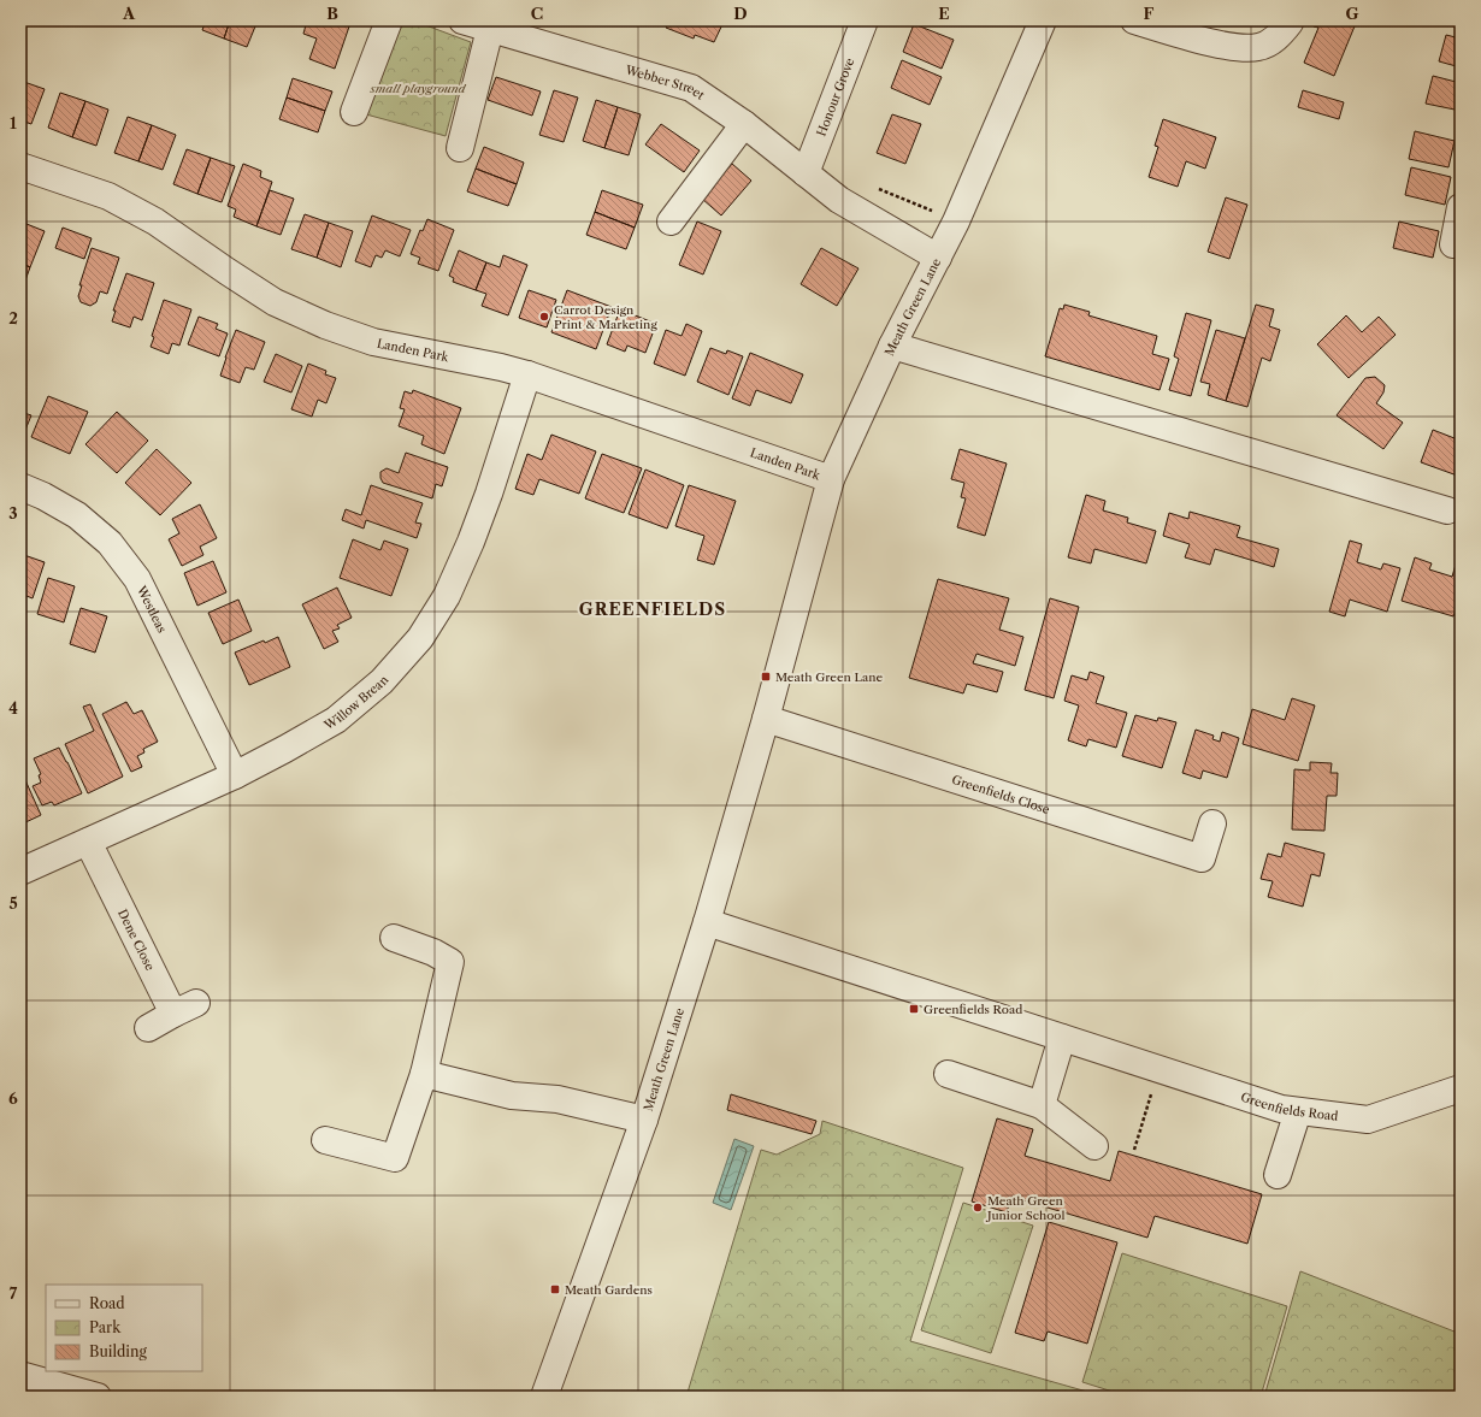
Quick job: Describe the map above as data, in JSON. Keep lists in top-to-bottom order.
{
  "streets": {
    "street": [
      "Webber Street",
      "Honour Grove",
      "Meath Green Lane",
      "Landen Park",
      "Westleas",
      "Willow Brean",
      "Greenfields Close",
      "Dene Close",
      "Greenfields Road"
    ]
  },
  "crossings": [
    ["Webber Street", "Honour Grove"],
    ["Webber Street", "Meath Green Lane"],
    ["Meath Green Lane", "Landen Park"],
    ["Meath Green Lane", "Greenfields Close"],
    ["Meath Green Lane", "Greenfields Road"],
    ["Landen Park", "Willow Brean"],
    ["Westleas", "Willow Brean"],
    ["Willow Brean", "Dene Close"]
  ],
  "districts": ["GREENFIELDS"],
  "parks": ["small playground"],
  "places": {
    "other": ["Carrot Design Print & Marketing", "Meath Green Junior School"],
    "transit": ["Meath Green Lane", "Greenfields Road", "Meath Gardens"]
  },
  "legend": ["Road", "Park", "Building"],
  "grid": {
    "columns": [
      "A",
      "B",
      "C",
      "D",
      "E",
      "F",
      "G"
    ],
    "rows": [
      "1",
      "2",
      "3",
      "4",
      "5",
      "6",
      "7"
    ]
  }
}
